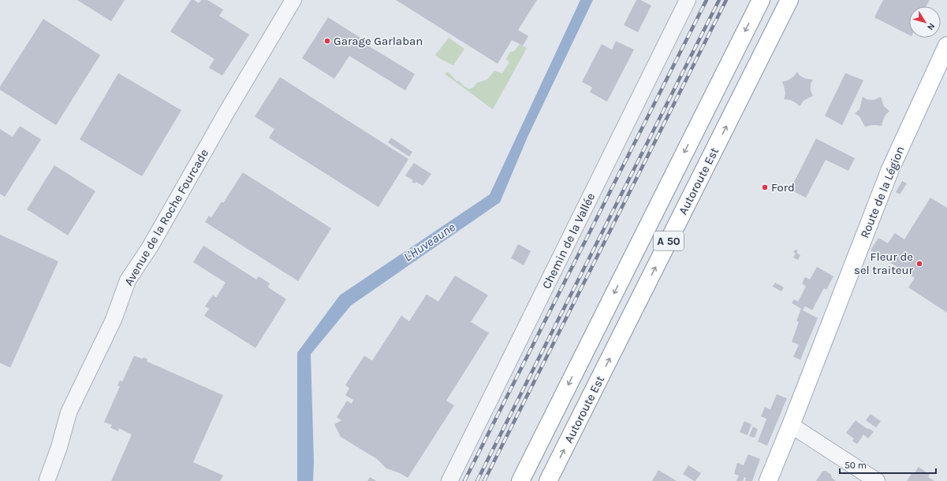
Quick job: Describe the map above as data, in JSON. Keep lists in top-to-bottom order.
{
  "streets": {
    "main road": ["Autoroute Est", "Route de la Légion", "A 50"],
    "street": ["Avenue de la Roche Fourcade", "Chemin de la Vallée"]
  },
  "water": ["L'Huveaune"],
  "places": ["Garage Garlaban", "Ford", "Fleur de sel traiteur"],
  "scale_bar": "50 m",
  "north": "bottom right"
}
